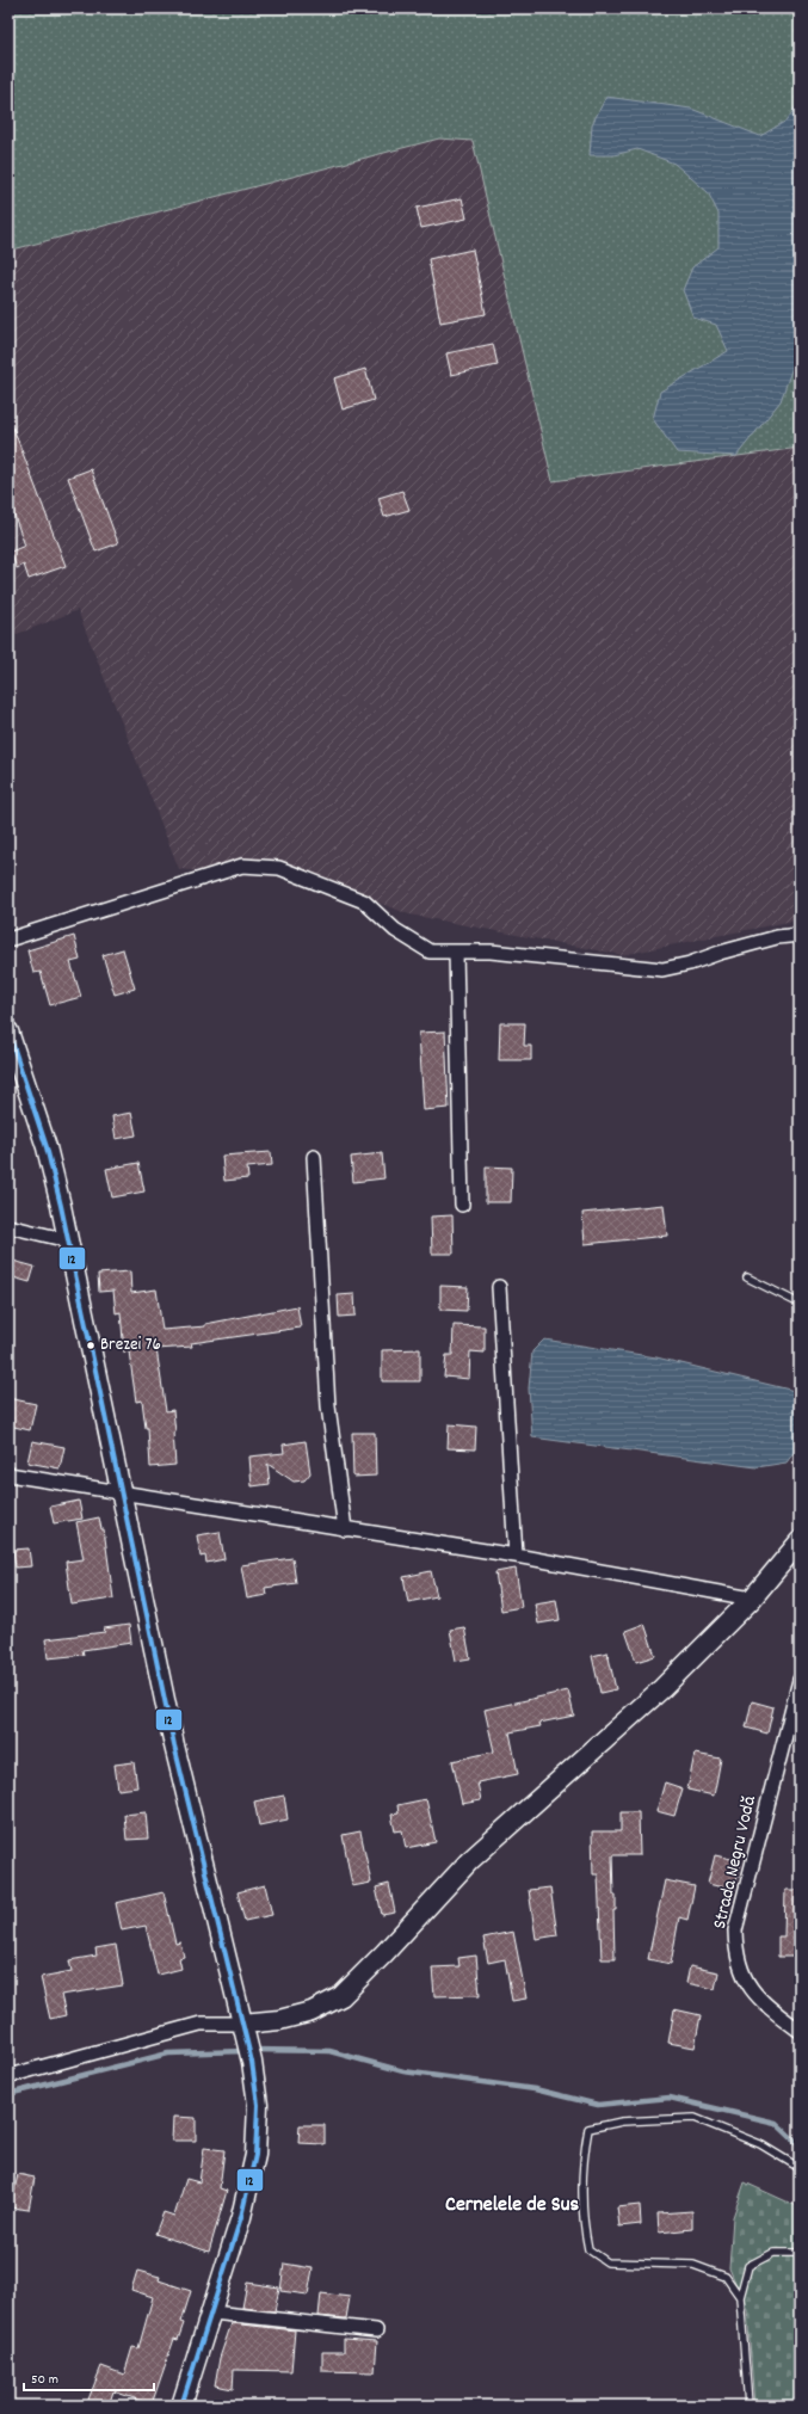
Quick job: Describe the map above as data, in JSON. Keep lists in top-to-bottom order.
{
  "streets": {
    "street": ["Strada Negru Vodă"]
  },
  "districts": ["Cernelele de Sus"],
  "places": ["Brezei 76"],
  "lines": ["transit line 12"],
  "scale_bar": "50 m"
}
